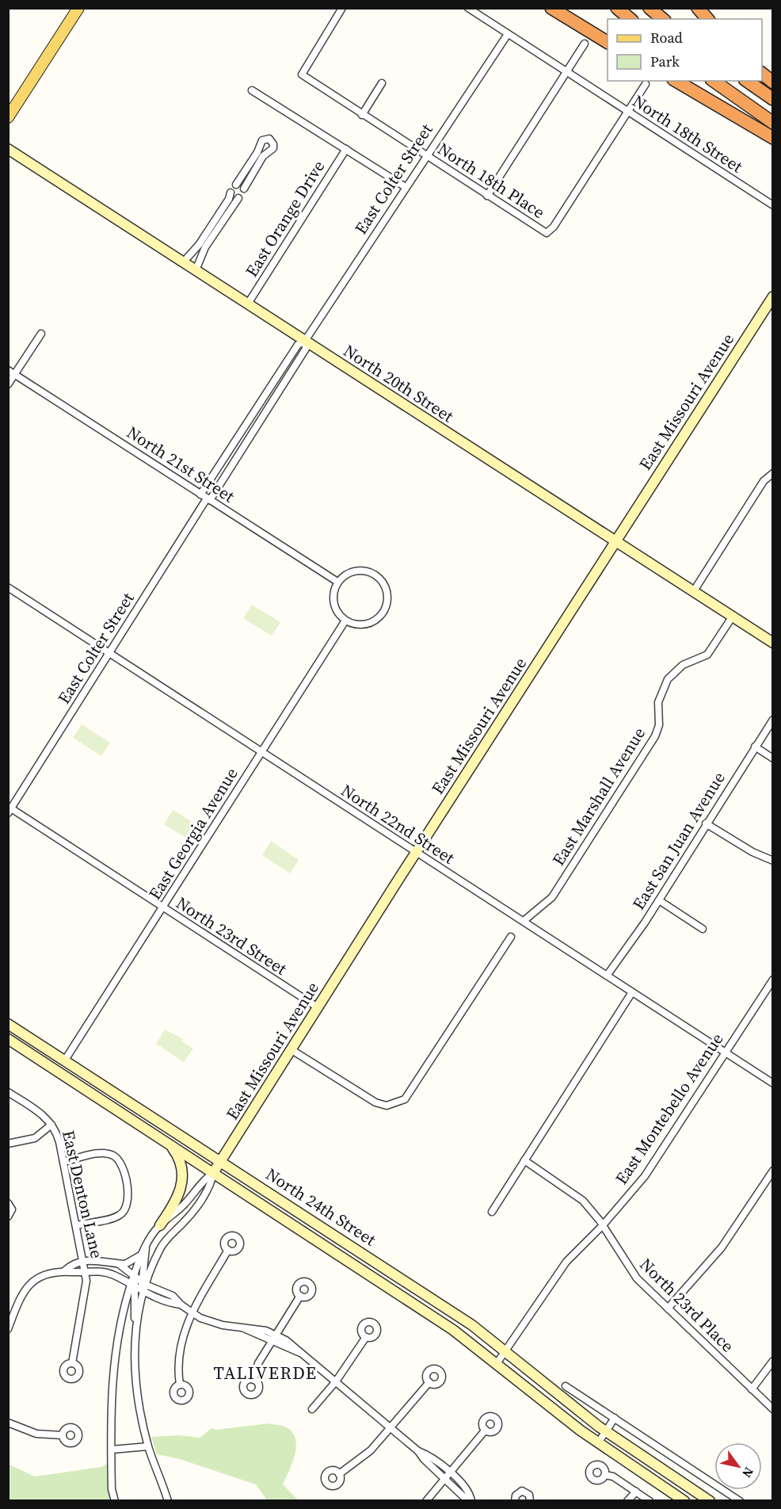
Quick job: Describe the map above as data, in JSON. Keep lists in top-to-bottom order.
{
  "streets": {
    "street": [
      "North 18th Street",
      "East Colter Street",
      "North 18th Place",
      "East Orange Drive",
      "North 20th Street",
      "East Missouri Avenue",
      "North 21st Street",
      "East Marshall Avenue",
      "North 22nd Street",
      "East Georgia Avenue",
      "East San Juan Avenue",
      "North 23rd Street",
      "East Montebello Avenue",
      "East Denton Lane",
      "North 24th Street",
      "North 23rd Place"
    ]
  },
  "crossings": [
    ["North 18th Street", "East Colter Street"],
    ["North 18th Street", "North 18th Place"],
    ["East Colter Street", "North 18th Place"],
    ["East Colter Street", "North 20th Street"],
    ["East Colter Street", "North 21st Street"],
    ["East Colter Street", "North 22nd Street"],
    ["East Colter Street", "North 23rd Street"],
    ["East Orange Drive", "North 20th Street"],
    ["North 20th Street", "East Missouri Avenue"],
    ["North 20th Street", "East Marshall Avenue"],
    ["East Missouri Avenue", "North 22nd Street"],
    ["East Missouri Avenue", "North 23rd Street"],
    ["East Missouri Avenue", "North 24th Street"],
    ["North 21st Street", "East Georgia Avenue"],
    ["East Marshall Avenue", "North 22nd Street"],
    ["North 22nd Street", "East Georgia Avenue"],
    ["North 22nd Street", "East San Juan Avenue"],
    ["North 22nd Street", "East Montebello Avenue"],
    ["East Georgia Avenue", "North 23rd Street"],
    ["East Georgia Avenue", "North 24th Street"],
    ["East Montebello Avenue", "North 24th Street"],
    ["East Montebello Avenue", "North 23rd Place"]
  ],
  "districts": ["TALIVERDE"],
  "legend": ["Road", "Park"],
  "north": "bottom right"
}
